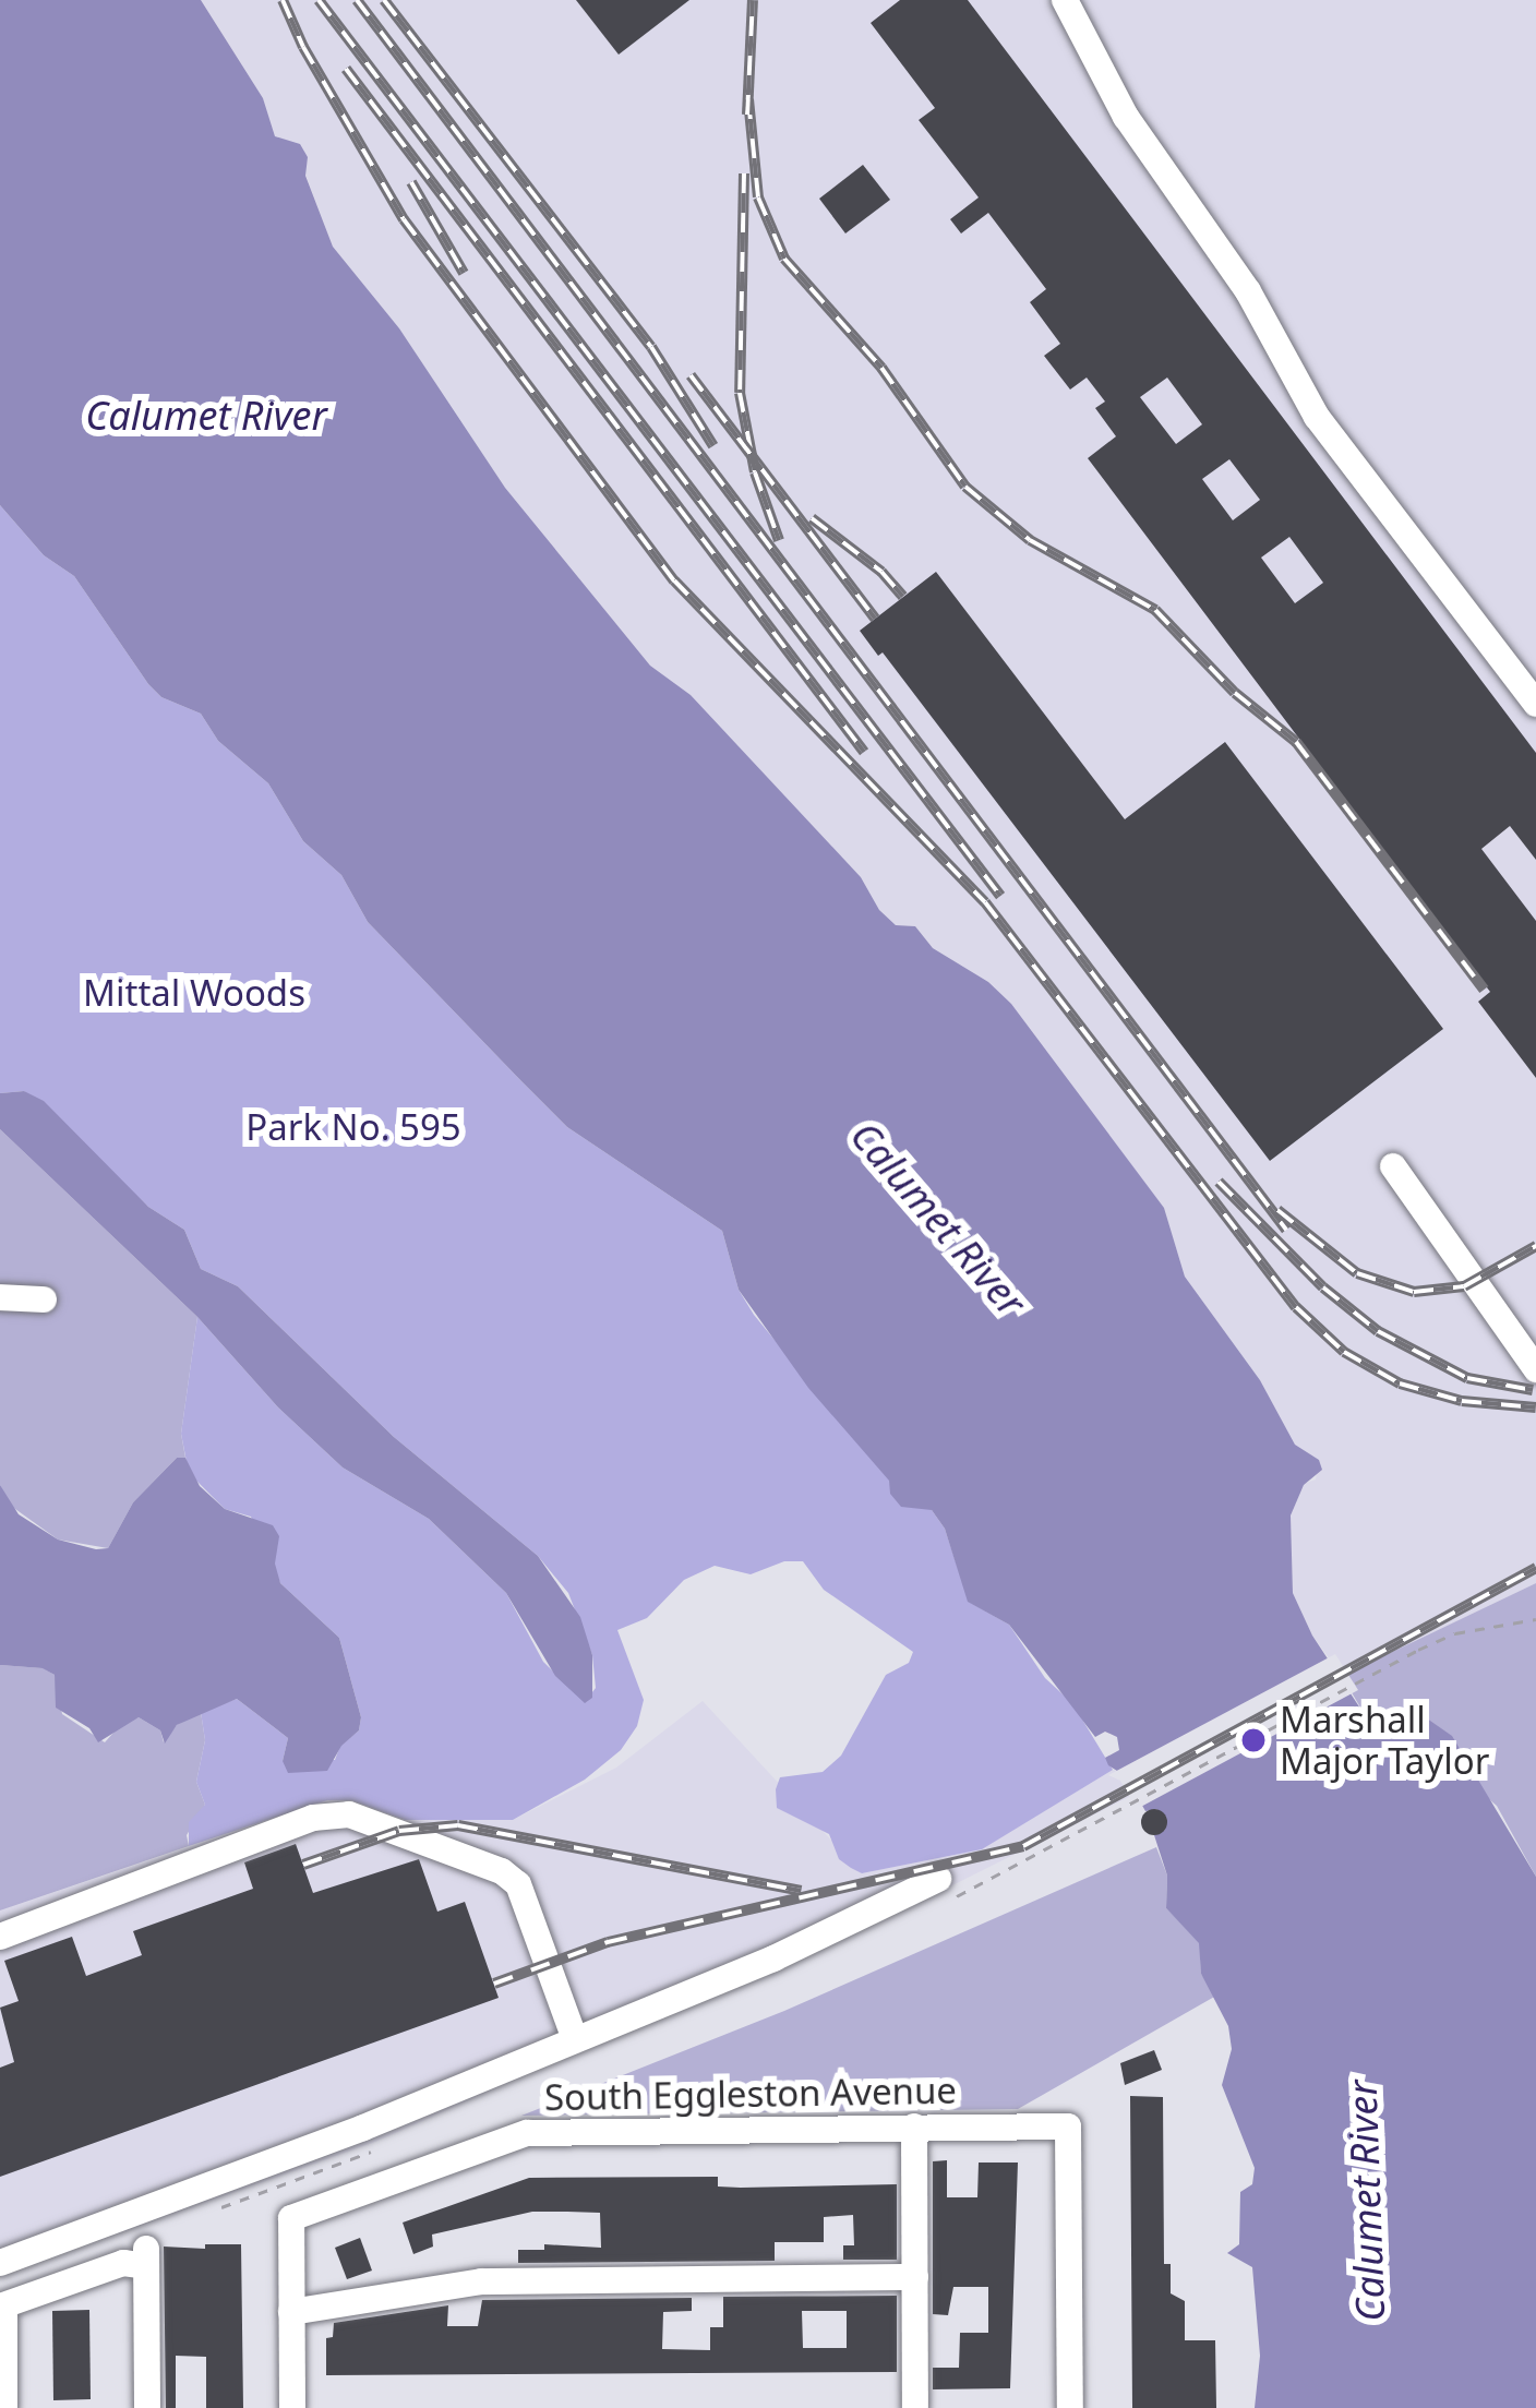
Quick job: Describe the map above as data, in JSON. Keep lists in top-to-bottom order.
{
  "streets": {
    "street": ["South Eggleston Avenue"]
  },
  "water": ["Calumet River"],
  "parks": ["Mittal Woods", "Park No. 595"],
  "places": ["Marshall Major Taylor"]
}
